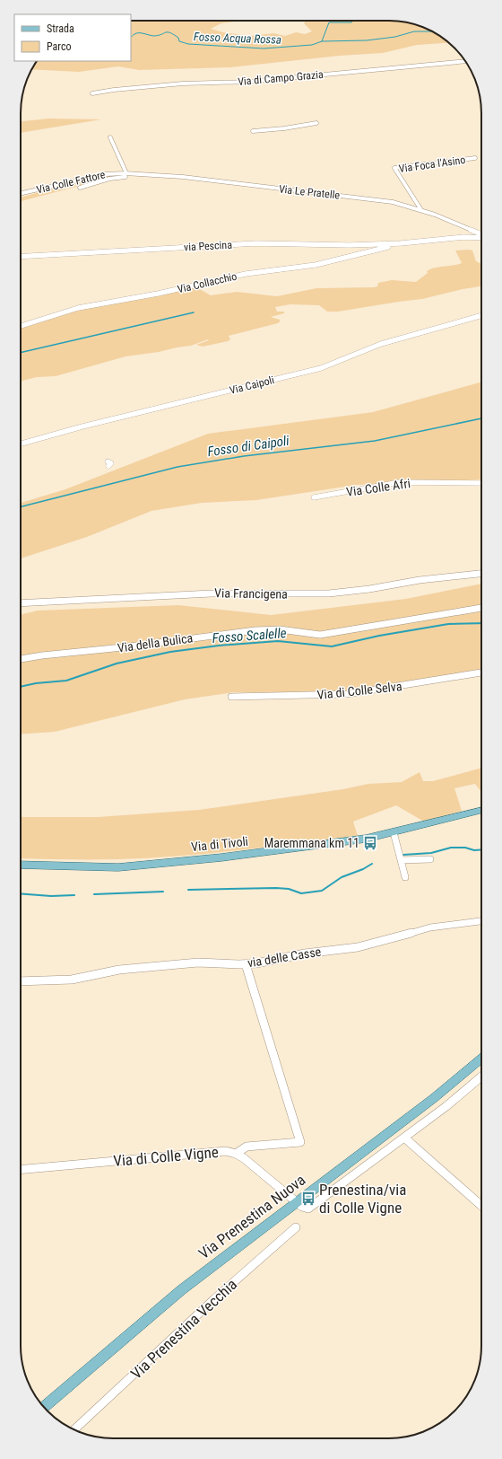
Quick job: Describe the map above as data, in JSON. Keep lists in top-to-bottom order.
{
  "streets": {
    "main road": ["Via di Tivoli", "Via Prenestina Nuova"],
    "street": [
      "Via di Campo Grazia",
      "Via Foca l'Asino",
      "Via Colle Fattore",
      "Via Le Pratelle",
      "via Pescina",
      "Via Collacchio",
      "Via Caipoli",
      "Via Colle Afri",
      "Via Francigena",
      "Via della Bulica",
      "Via di Colle Selva",
      "via delle Casse",
      "Via di Colle Vigne",
      "Via Prenestina Vecchia"
    ]
  },
  "crossings": [
    ["Via Foca l'Asino", "Via Le Pratelle"],
    ["Via Colle Fattore", "Via Le Pratelle"],
    ["via Pescina", "Via Collacchio"],
    ["Via di Colle Vigne", "Via Prenestina Nuova"]
  ],
  "water": ["Fosso Acqua Rossa", "Fosso di Caipoli", "Fosso Scalelle"],
  "places": {
    "bus stop": ["Maremmana km 11", "Prenestina/via di Colle Vigne"]
  },
  "legend": ["Strada", "Parco"]
}
